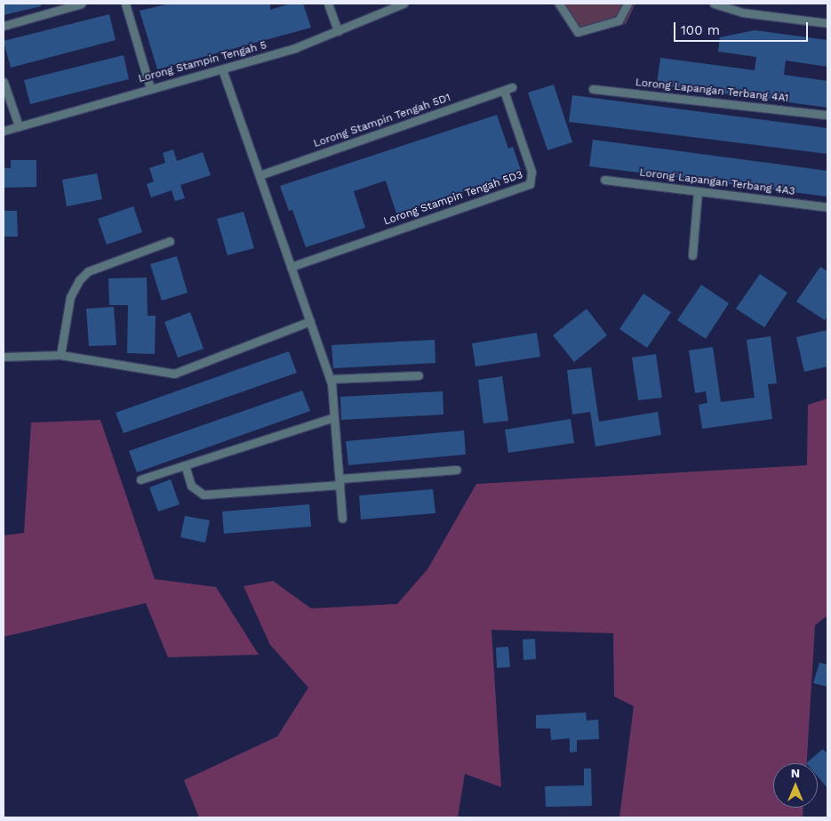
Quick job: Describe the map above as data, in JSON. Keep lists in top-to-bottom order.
{
  "streets": {
    "street": [
      "Lorong Stampin Tengah 5",
      "Lorong Lapangan Terbang 4A1",
      "Lorong Stampin Tengah 5D1",
      "Lorong Lapangan Terbang 4A3",
      "Lorong Stampin Tengah 5D3"
    ]
  },
  "crossings": [
    ["Lorong Stampin Tengah 5D1", "Lorong Stampin Tengah 5D3"]
  ],
  "scale_bar": "100 m",
  "north": "top"
}
